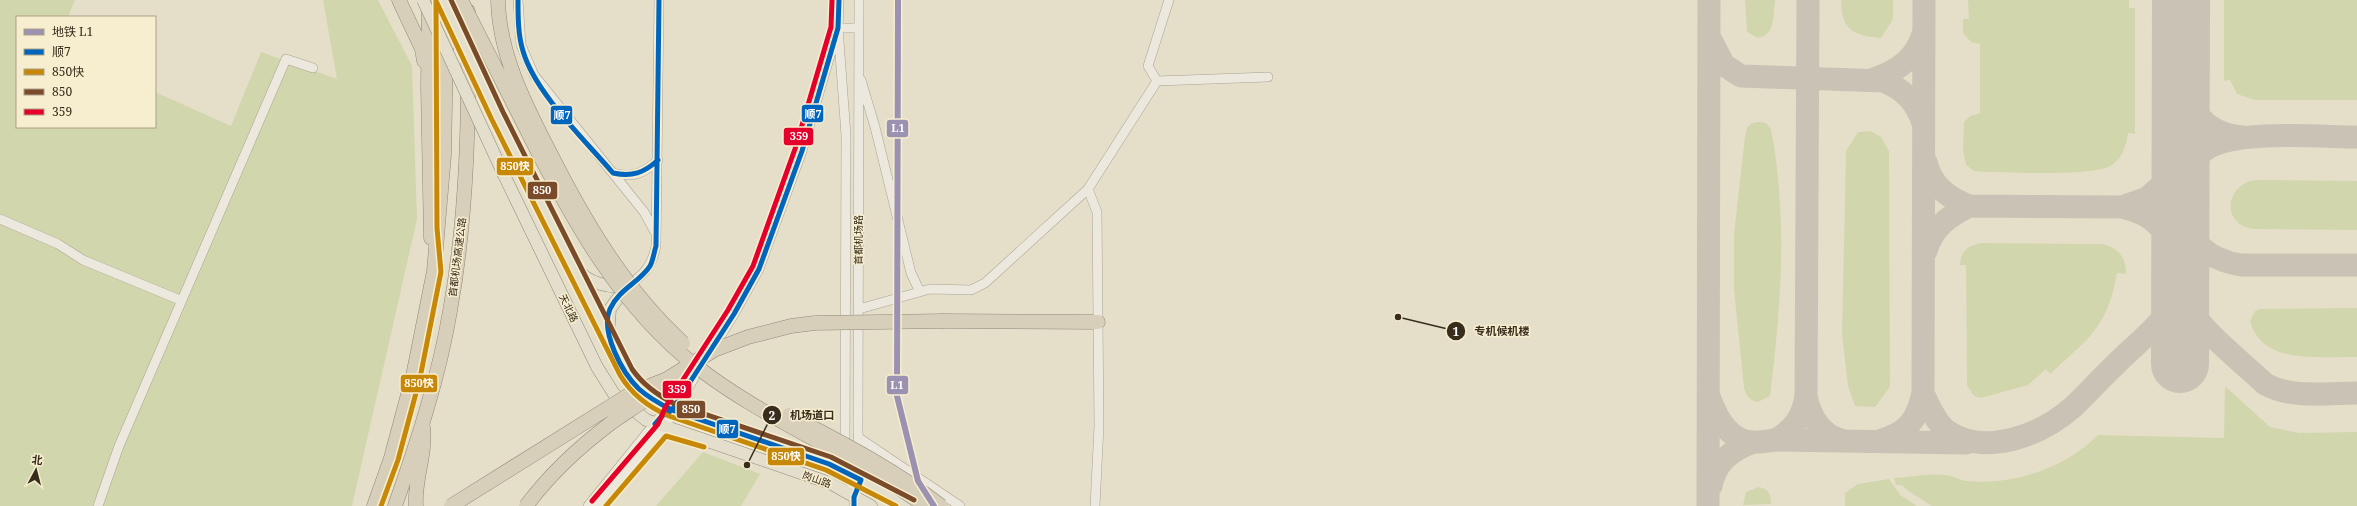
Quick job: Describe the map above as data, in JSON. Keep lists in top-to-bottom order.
{
  "streets": {
    "highway": ["首都机场高速公路"],
    "main road": ["天北路", "岗山路"],
    "street": ["首都机场路"]
  },
  "crossings": [
    ["首都机场路", "天北路"],
    ["首都机场路", "岗山路"],
    ["天北路", "岗山路"]
  ],
  "places": ["专机候机楼", "机场道口"],
  "lines": [
    "metro line L1",
    "transit line 顺7",
    "transit line 850快",
    "transit line 850",
    "transit line 359"
  ],
  "legend": [
    "地铁 L1",
    "顺7",
    "850快",
    "850",
    "359"
  ],
  "north": "top"
}
